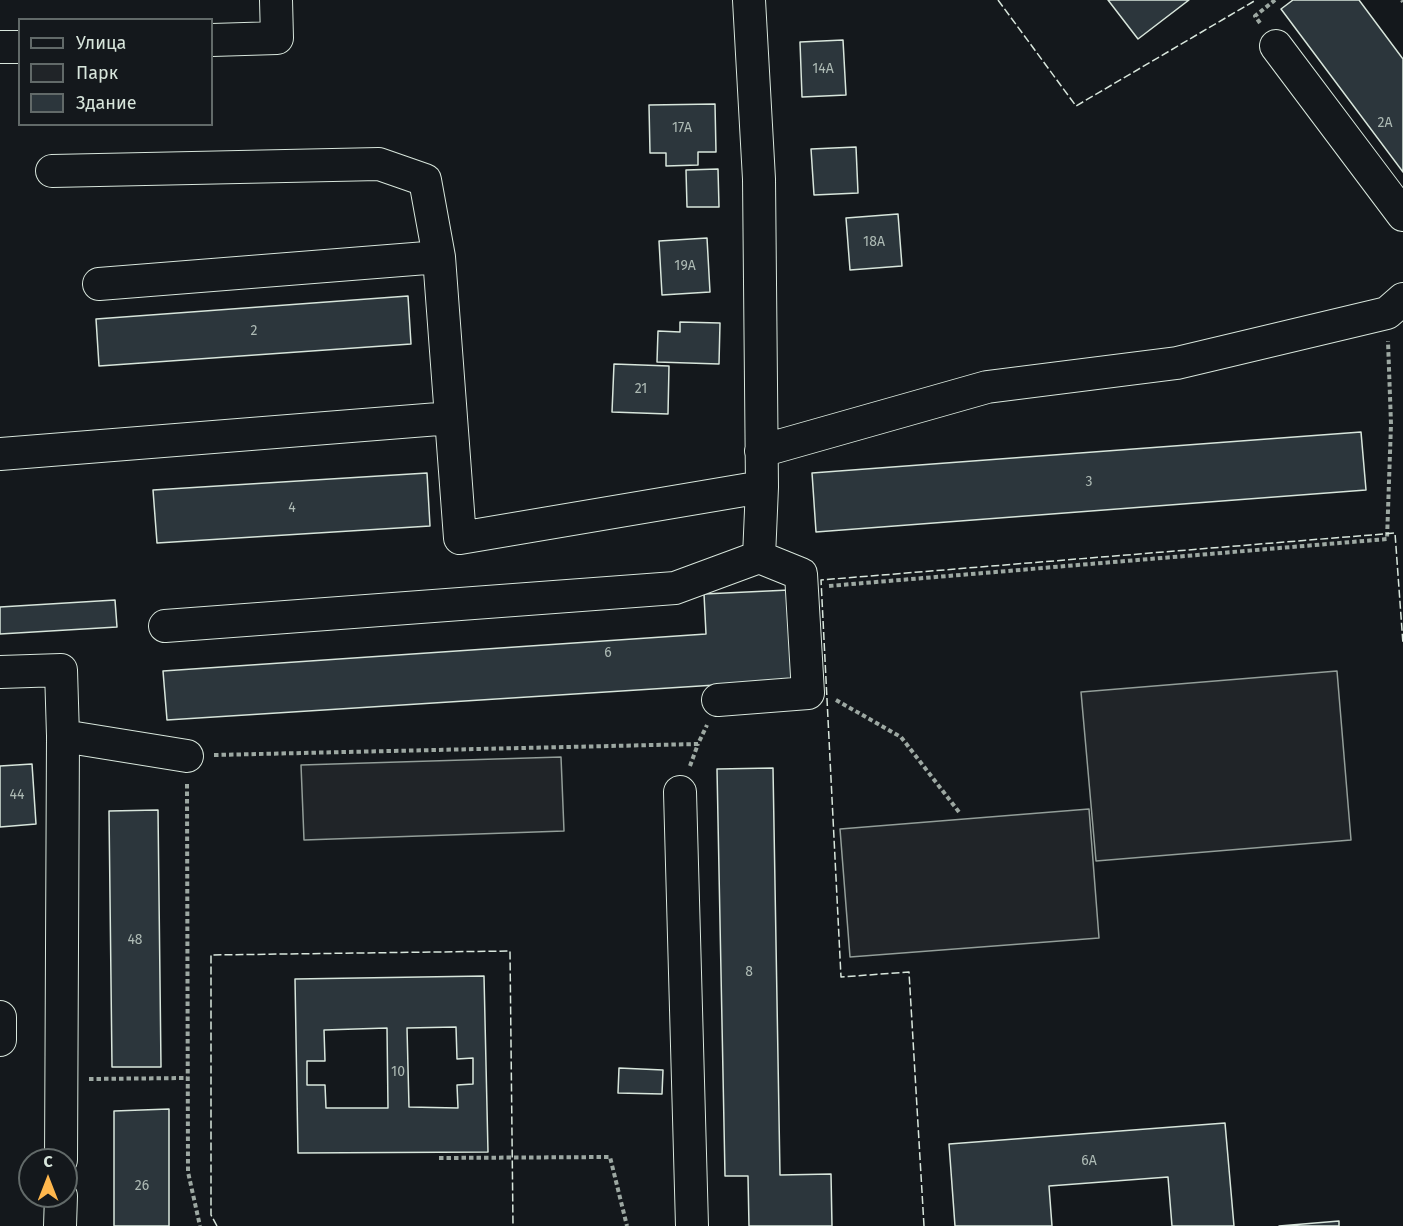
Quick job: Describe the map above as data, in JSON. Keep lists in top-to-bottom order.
{
  "house_numbers": [
    "14А",
    "2А",
    "17А",
    "18А",
    "19А",
    "2",
    "21",
    "3",
    "4",
    "6",
    "44",
    "48",
    "8",
    "10",
    "6А",
    "26"
  ],
  "legend": ["Улица", "Парк", "Здание"],
  "north": "top"
}
